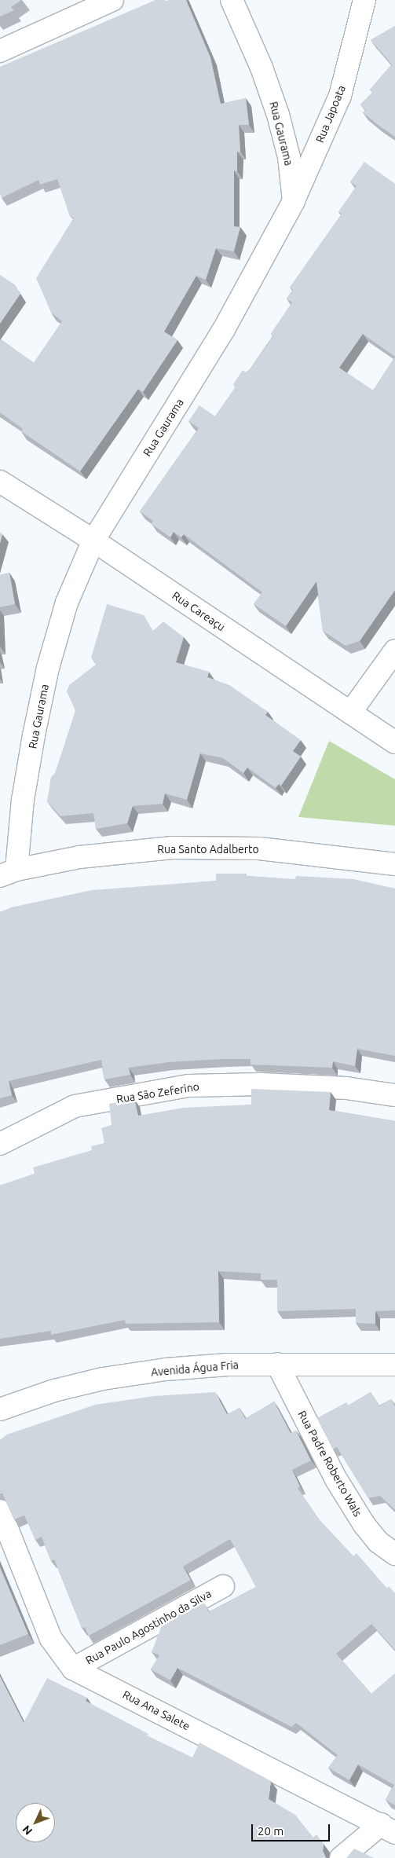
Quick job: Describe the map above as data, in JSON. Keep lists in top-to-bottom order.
{
  "streets": {
    "street": [
      "Rua Japoata",
      "Rua Gaurama",
      "Rua Careaçu",
      "Rua Santo Adalberto",
      "Rua São Zeferino",
      "Avenida Água Fria",
      "Rua Padre Roberto Wals",
      "Rua Paulo Agostinho da Silva",
      "Rua Ana Salete"
    ]
  },
  "crossings": [
    ["Rua Japoata", "Rua Gaurama"],
    ["Rua Gaurama", "Rua Careaçu"],
    ["Rua Gaurama", "Rua Santo Adalberto"],
    ["Avenida Água Fria", "Rua Padre Roberto Wals"],
    ["Rua Paulo Agostinho da Silva", "Rua Ana Salete"]
  ],
  "scale_bar": "20 m",
  "north": "bottom left"
}
